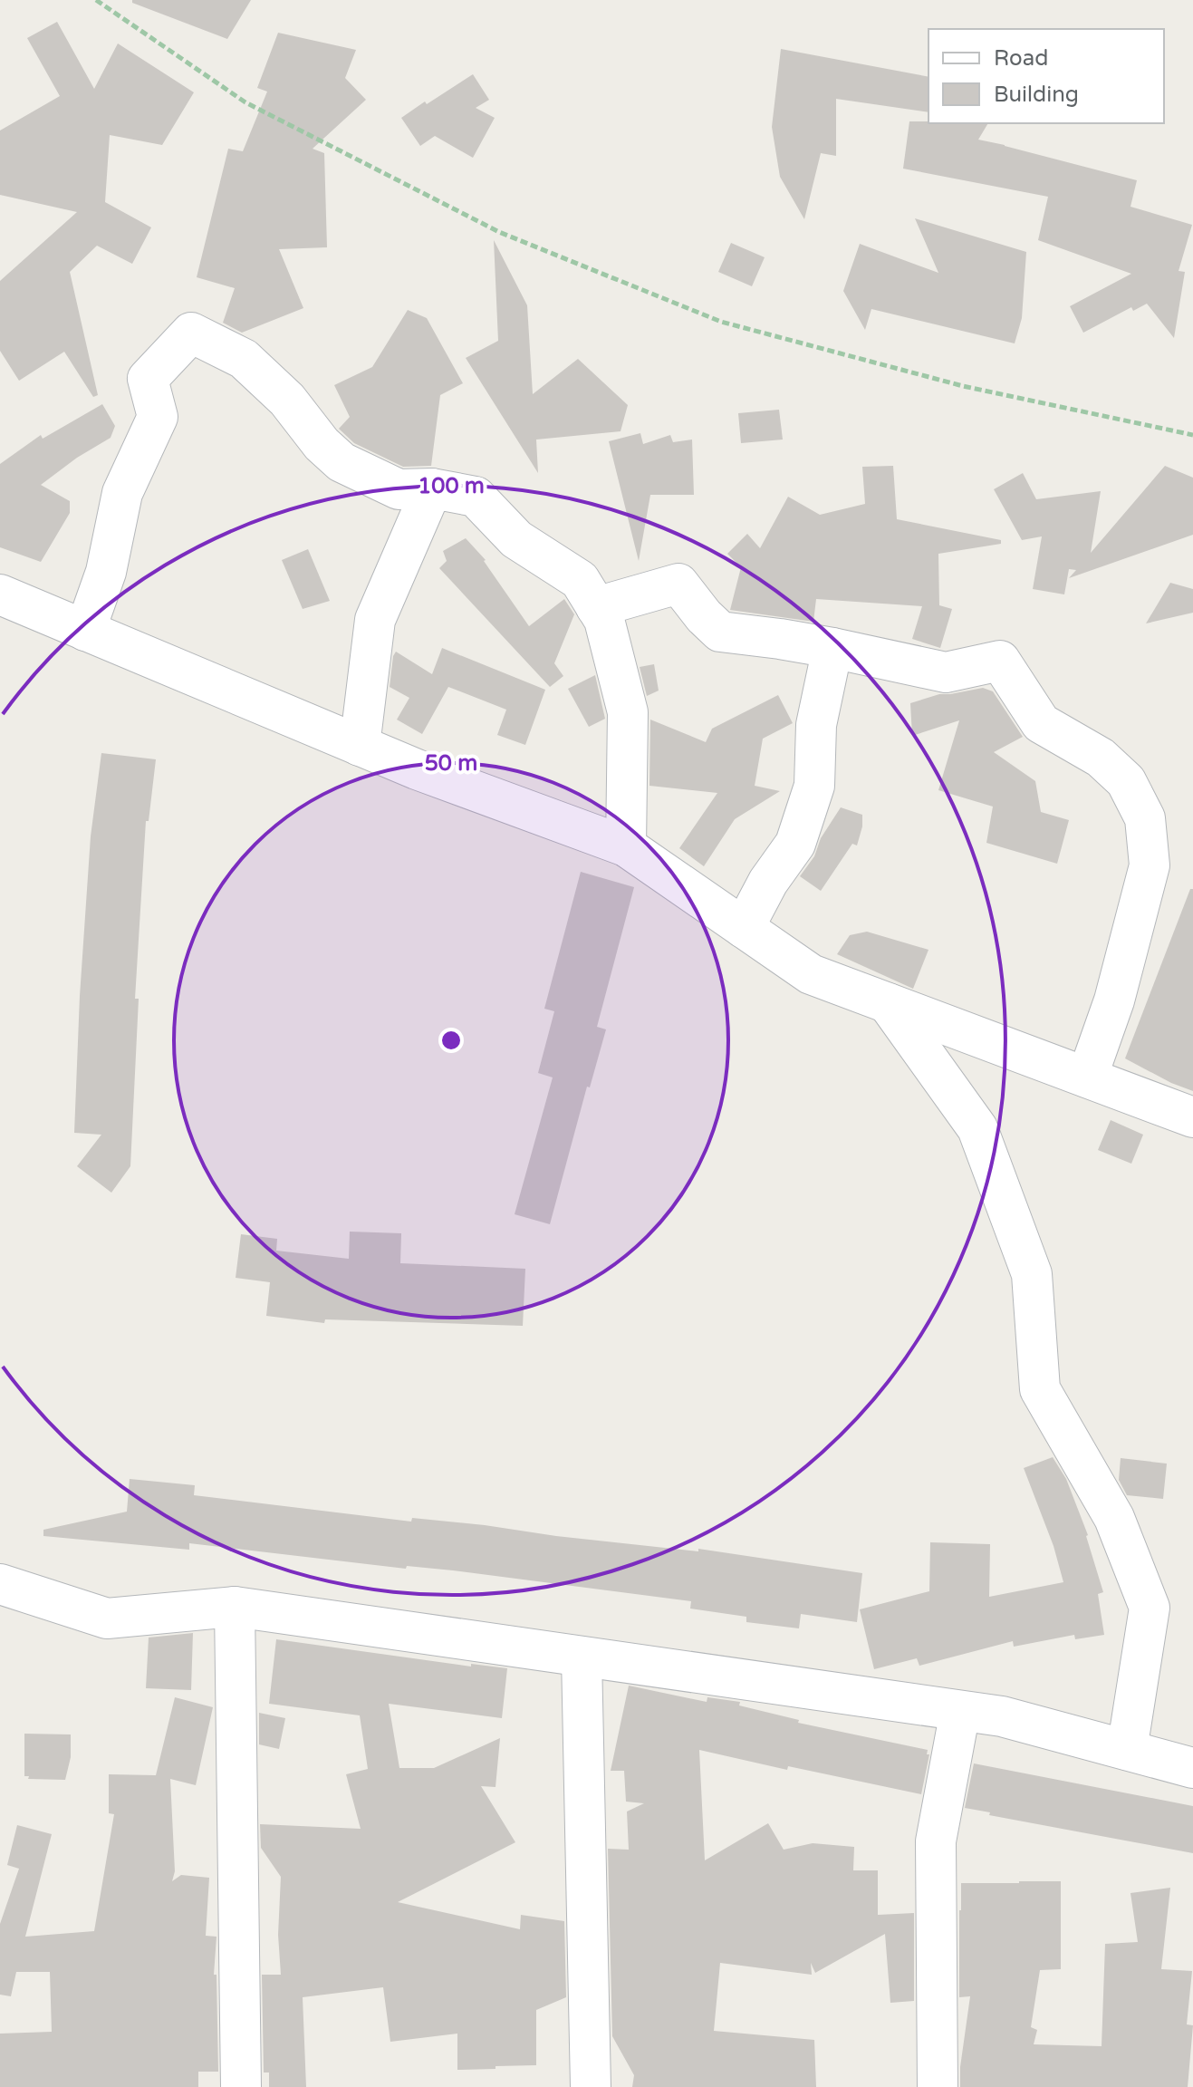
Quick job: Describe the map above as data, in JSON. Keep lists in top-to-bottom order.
{
  "legend": ["Road", "Building"],
  "rings": ["100 m", "50 m"]
}
